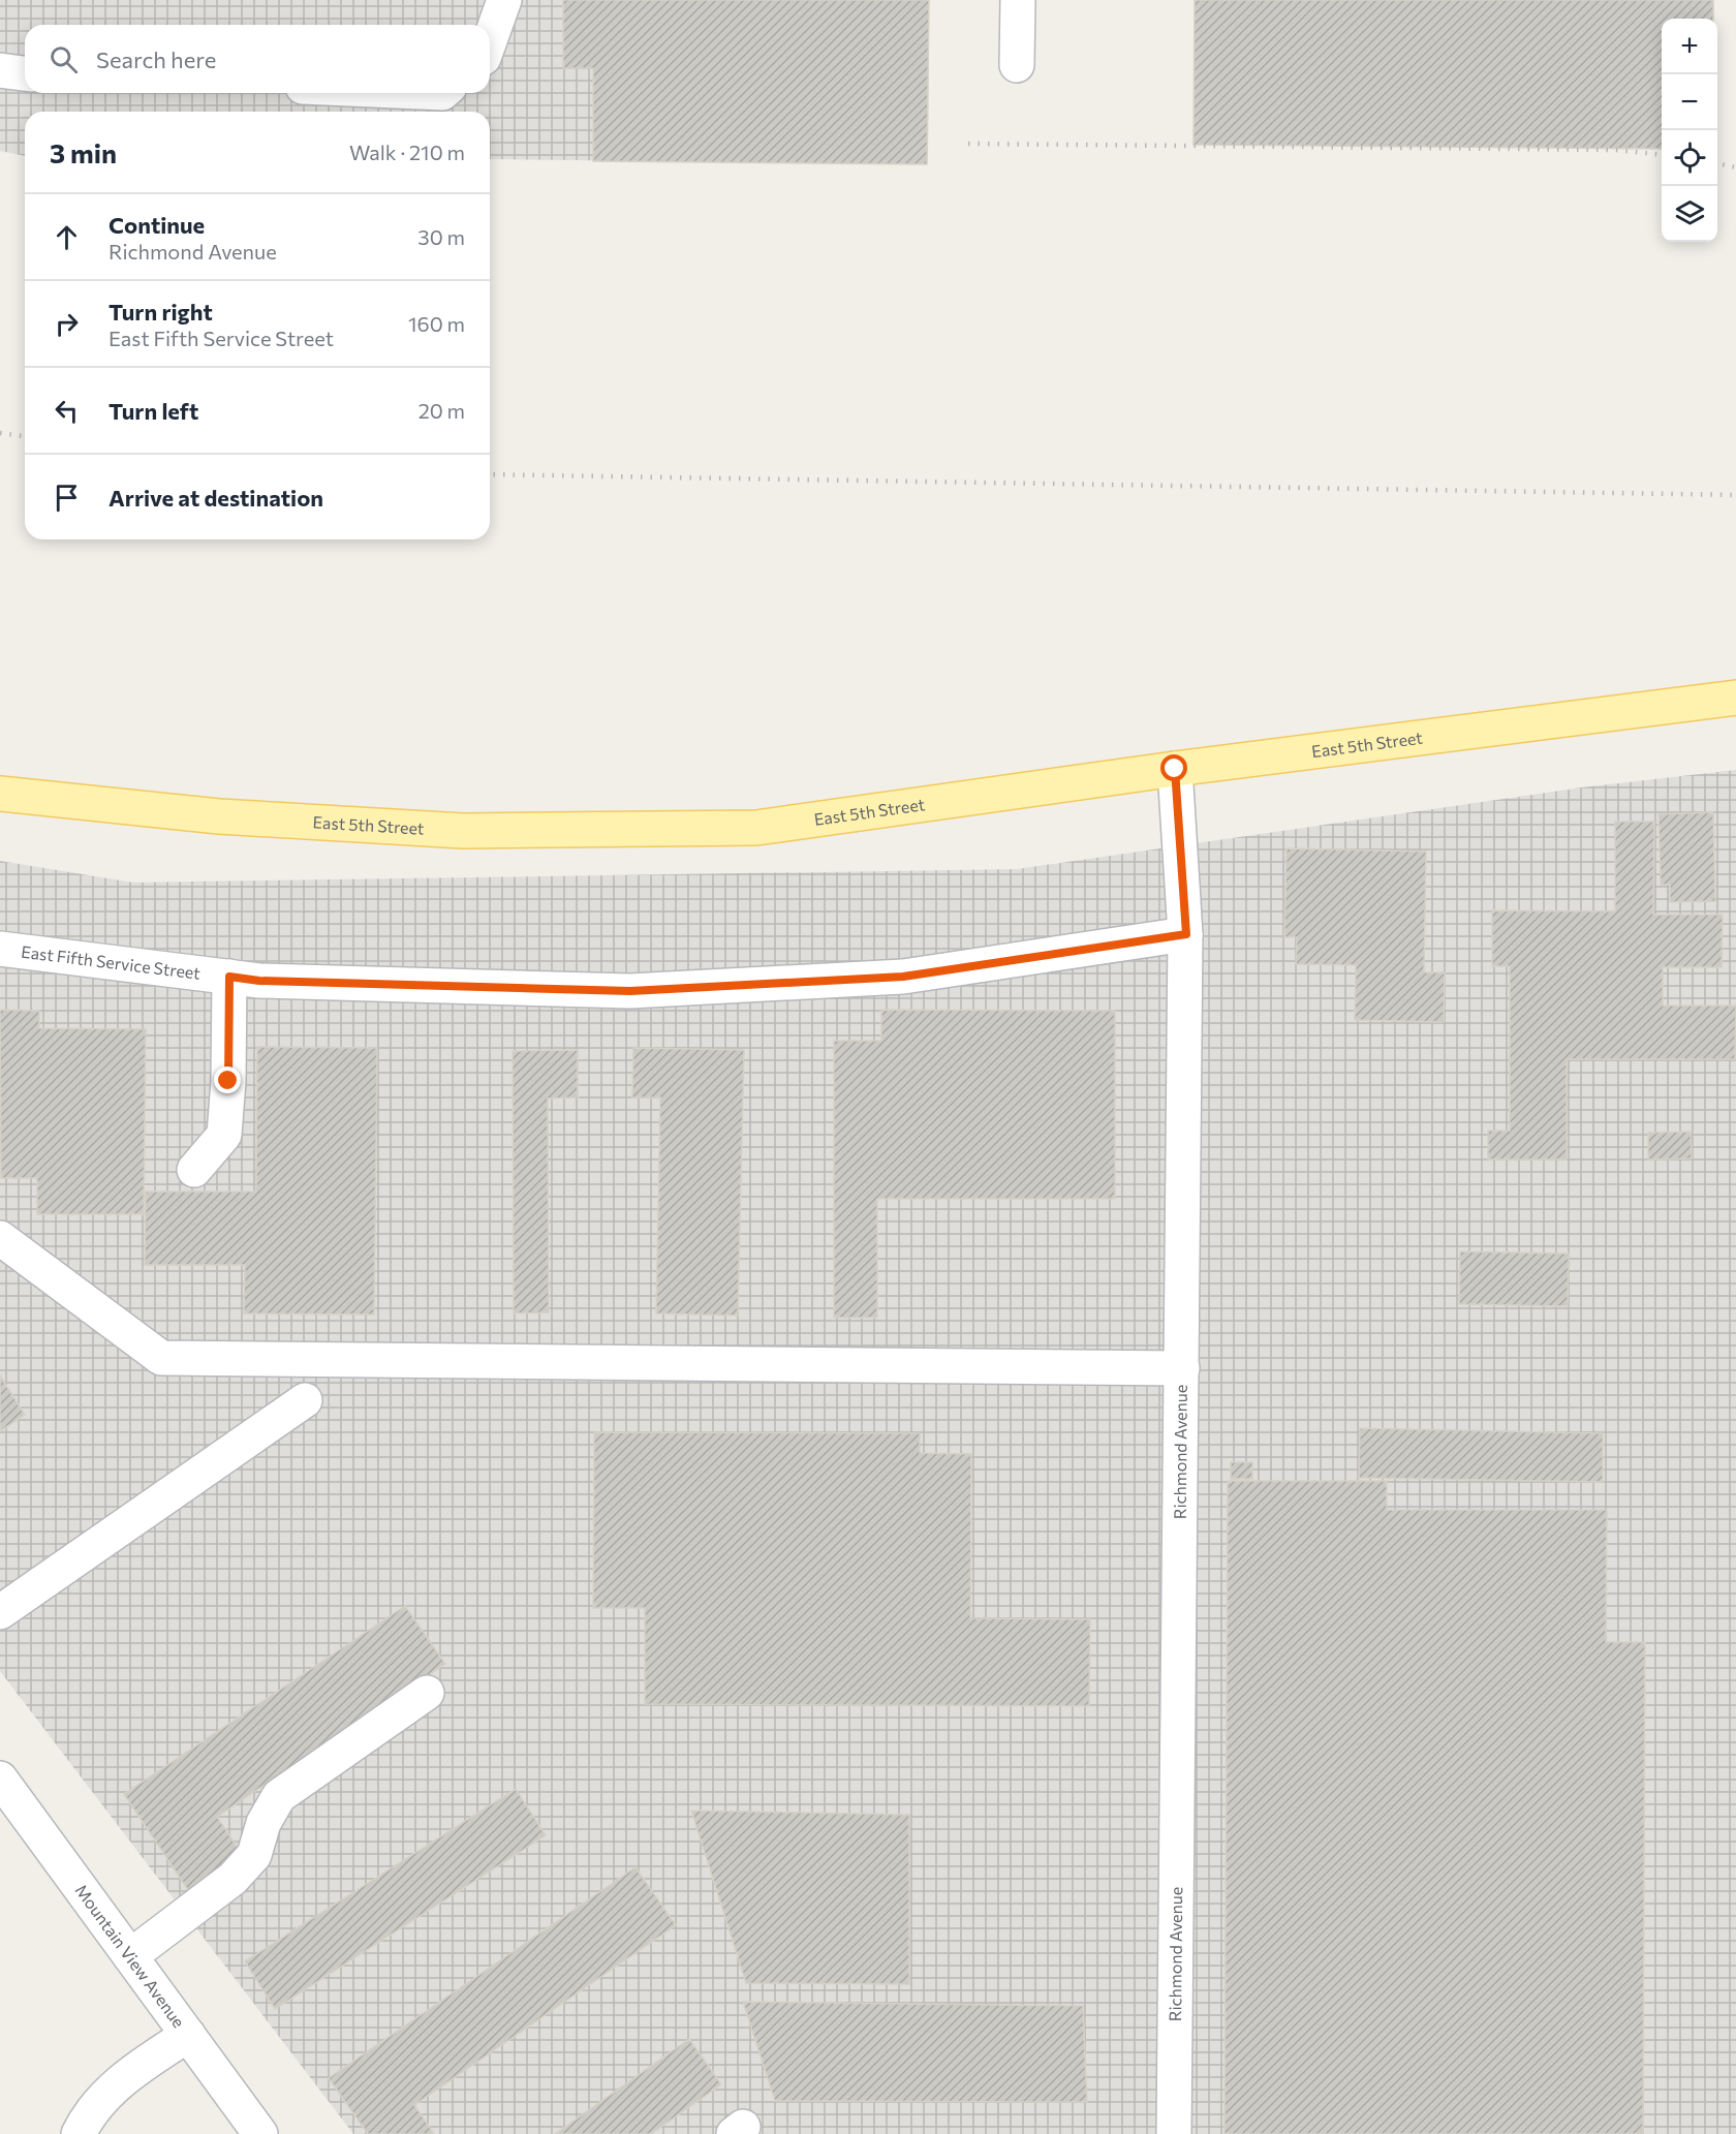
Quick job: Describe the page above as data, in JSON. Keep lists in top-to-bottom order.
{
  "streets": {
    "main road": ["East 5th Street"],
    "street": ["East Fifth Service Street", "Richmond Avenue", "Mountain View Avenue"]
  },
  "crossings": [
    ["East 5th Street", "Richmond Avenue"],
    ["East Fifth Service Street", "Richmond Avenue"]
  ],
  "page": {
    "map_buttons": ["+", "−"],
    "search": "Search here",
    "heading": ["3 min", "Walk · 210 m"],
    "list": [
      ["Continue", "Richmond Avenue", "30 m"],
      ["Turn right", "East Fifth Service Street", "160 m"],
      ["Turn left", "20 m"],
      "Arrive at destination"
    ]
  }
}
